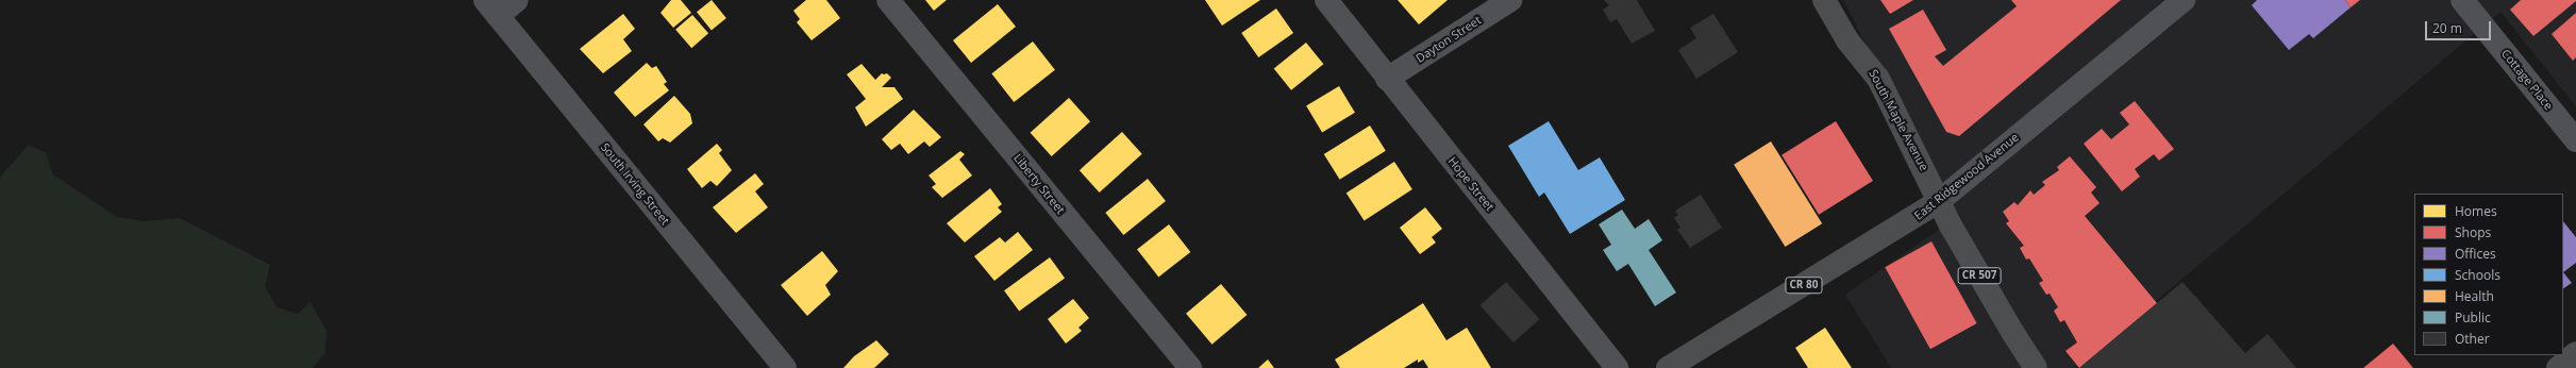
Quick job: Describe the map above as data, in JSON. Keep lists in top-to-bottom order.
{
  "streets": {
    "main road": [
      "South Maple Avenue",
      "East Ridgewood Avenue",
      "CR 507",
      "CR 80"
    ],
    "street": [
      "Dayton Street",
      "Cottage Place",
      "South Irving Street",
      "Liberty Street",
      "Hope Street"
    ]
  },
  "crossings": [
    ["Dayton Street", "Hope Street"],
    ["South Maple Avenue", "East Ridgewood Avenue"],
    ["South Maple Avenue", "CR 507"],
    ["East Ridgewood Avenue", "CR 507"]
  ],
  "legend": [
    "Homes",
    "Shops",
    "Offices",
    "Schools",
    "Health",
    "Public",
    "Other"
  ],
  "scale_bar": "20 m"
}
